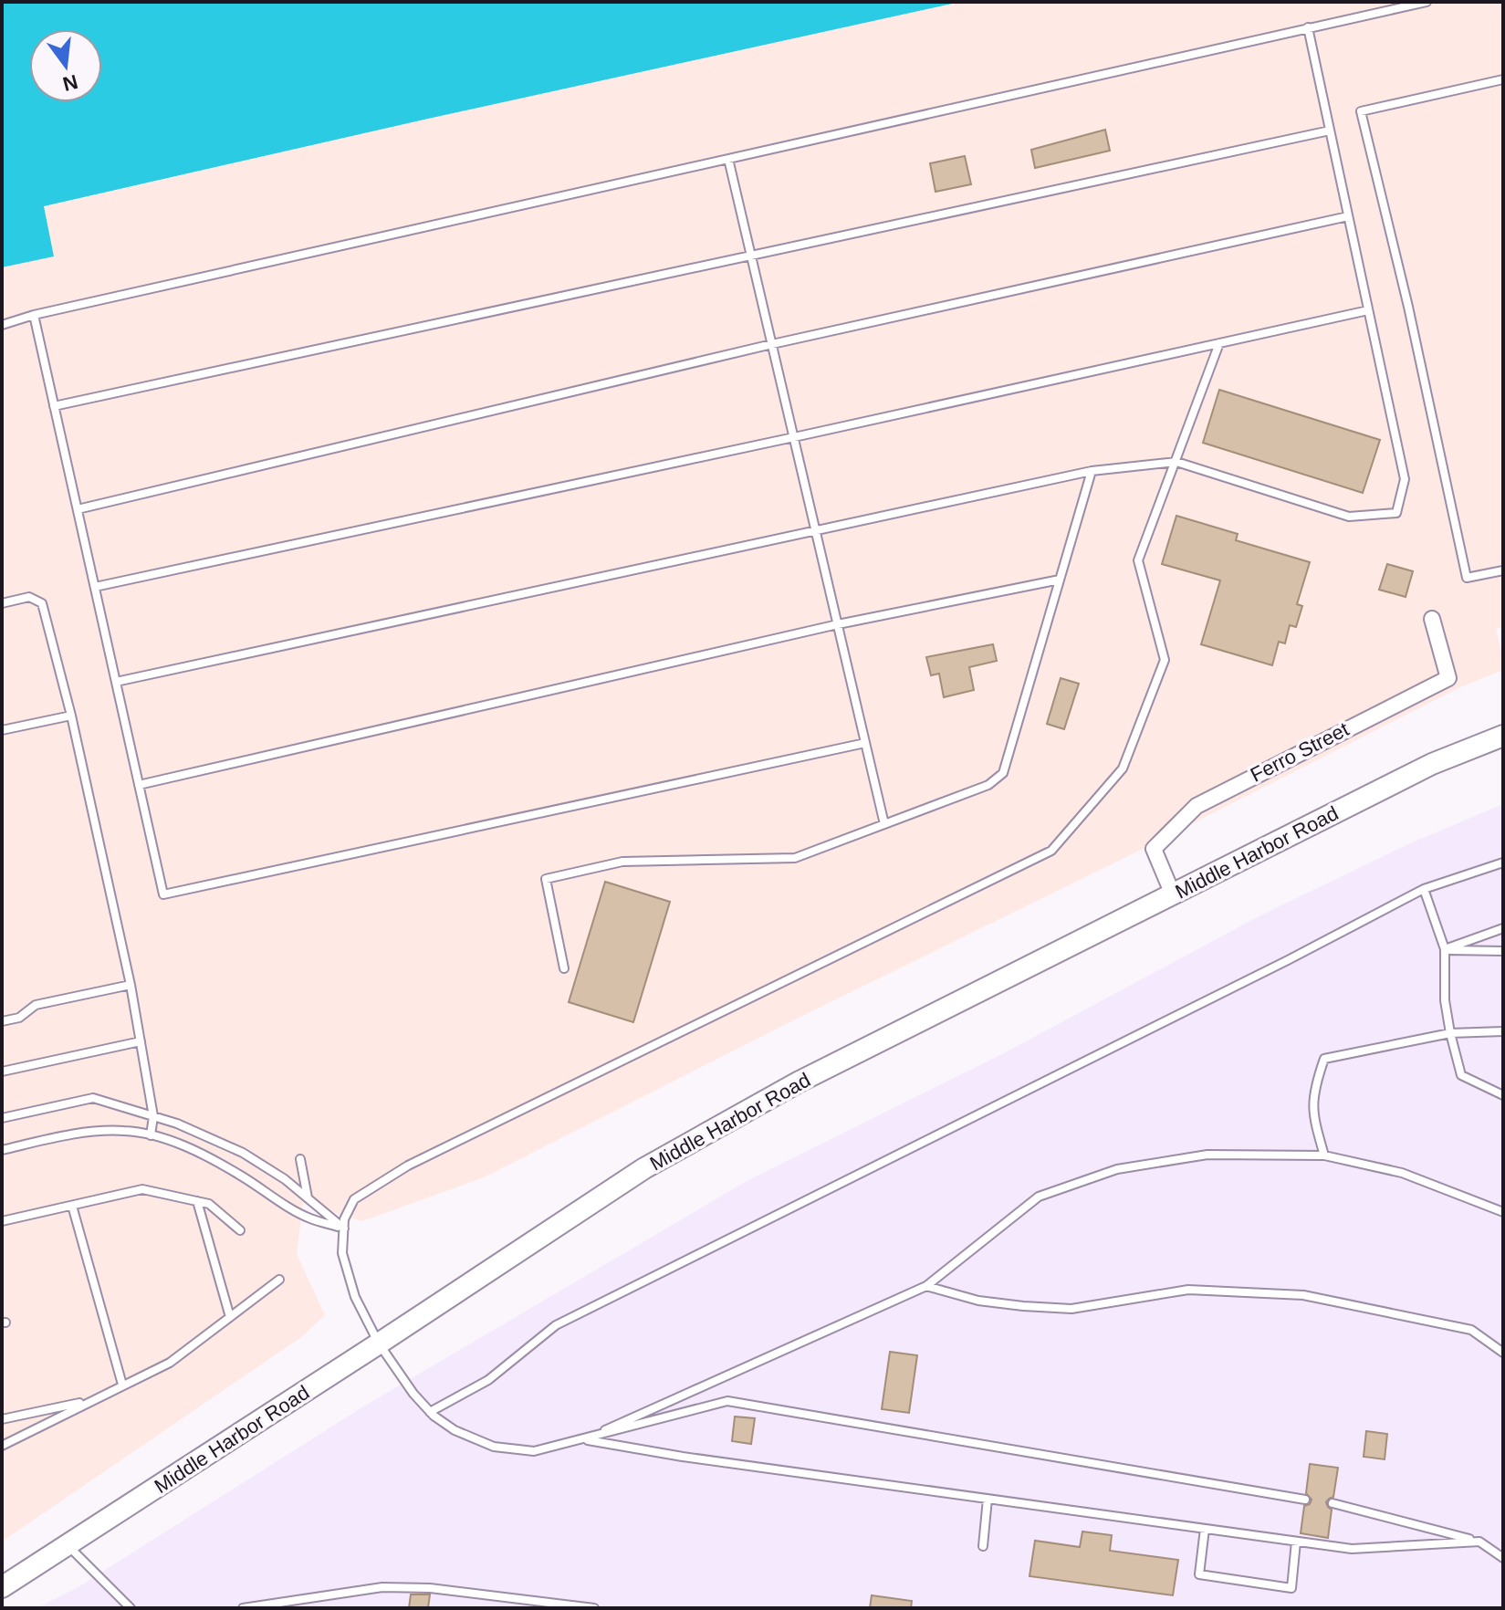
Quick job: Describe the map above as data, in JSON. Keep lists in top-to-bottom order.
{
  "streets": {
    "main road": ["Middle Harbor Road"],
    "street": ["Ferro Street"]
  },
  "crossings": [
    ["Ferro Street", "Middle Harbor Road"]
  ],
  "north": "bottom"
}
